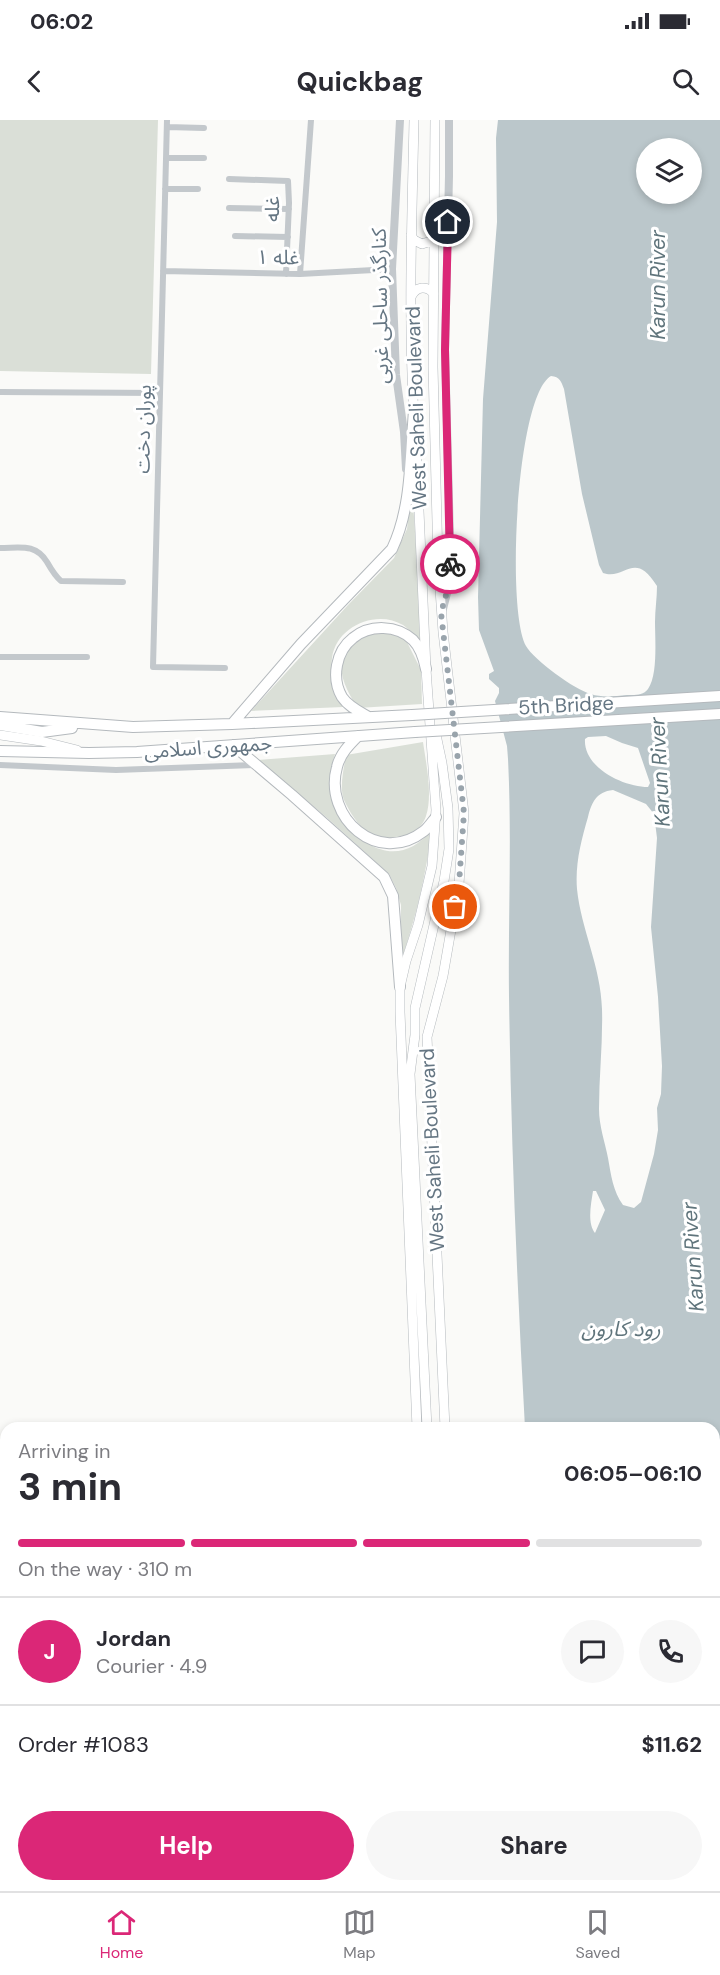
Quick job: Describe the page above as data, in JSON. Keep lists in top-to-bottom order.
{
  "streets": {
    "highway": ["5th Bridge", "جمهوری اسلامی"],
    "main road": ["West Saheli Boulevard"],
    "street": [
      "غله",
      "غله ۱",
      "کنارگذر ساحلی غربی",
      "پوران دخت"
    ]
  },
  "crossings": [
    ["غله", "غله ۱"],
    ["غله ۱", "کنارگذر ساحلی غربی"],
    ["غله ۱", "پوران دخت"],
    ["5th Bridge", "جمهوری اسلامی"]
  ],
  "water": ["Karun River", "رود کارون"],
  "page": {
    "status": "06:02",
    "header": "Quickbag",
    "heading": ["3 min", "Arriving in", "06:05–06:10"],
    "panel": [
      "Jordan",
      "Courier · 4.9",
      "Order #1083",
      "$11.62"
    ],
    "bar": "On the way · 310 m",
    "round": "J",
    "buttons": ["Help", "Share"],
    "tabs": ["Home", "Map", "Saved"]
  }
}
